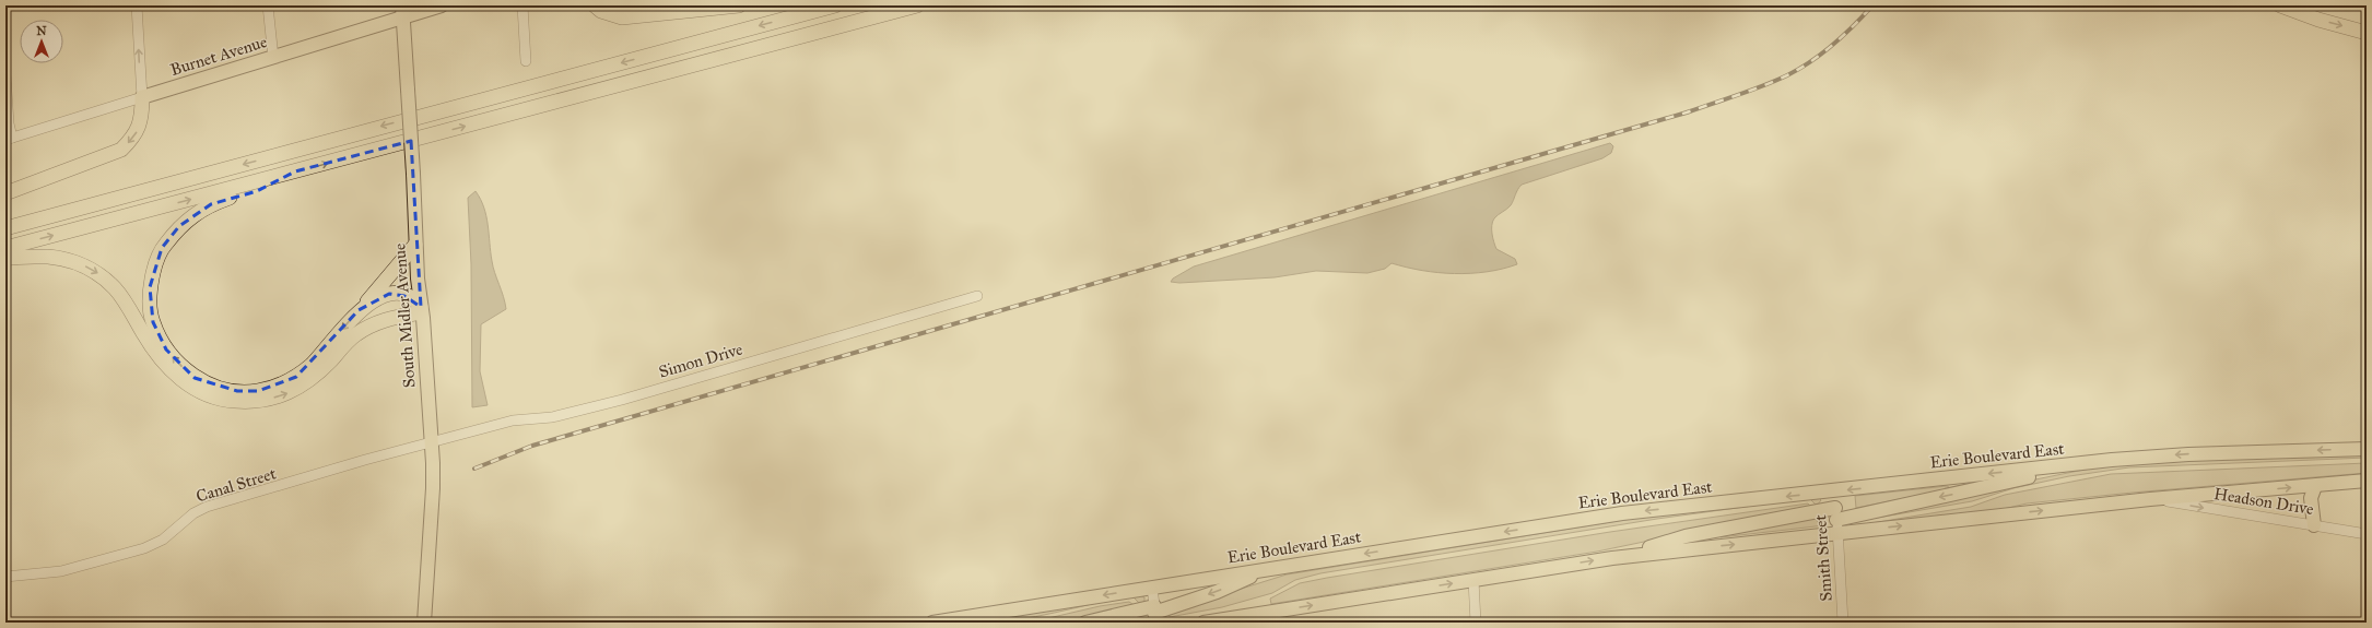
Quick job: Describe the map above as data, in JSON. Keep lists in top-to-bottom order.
{
  "streets": {
    "main road": ["Burnet Avenue", "South Midler Avenue", "Erie Boulevard East"],
    "street": [
      "Simon Drive",
      "Canal Street",
      "Headson Drive",
      "Smith Street"
    ]
  },
  "crossings": [
    ["Burnet Avenue", "South Midler Avenue"],
    ["South Midler Avenue", "Simon Drive"],
    ["South Midler Avenue", "Canal Street"],
    ["Simon Drive", "Canal Street"],
    ["Erie Boulevard East", "Smith Street"]
  ],
  "one_way": ["Headson Drive"],
  "north": "top"
}
